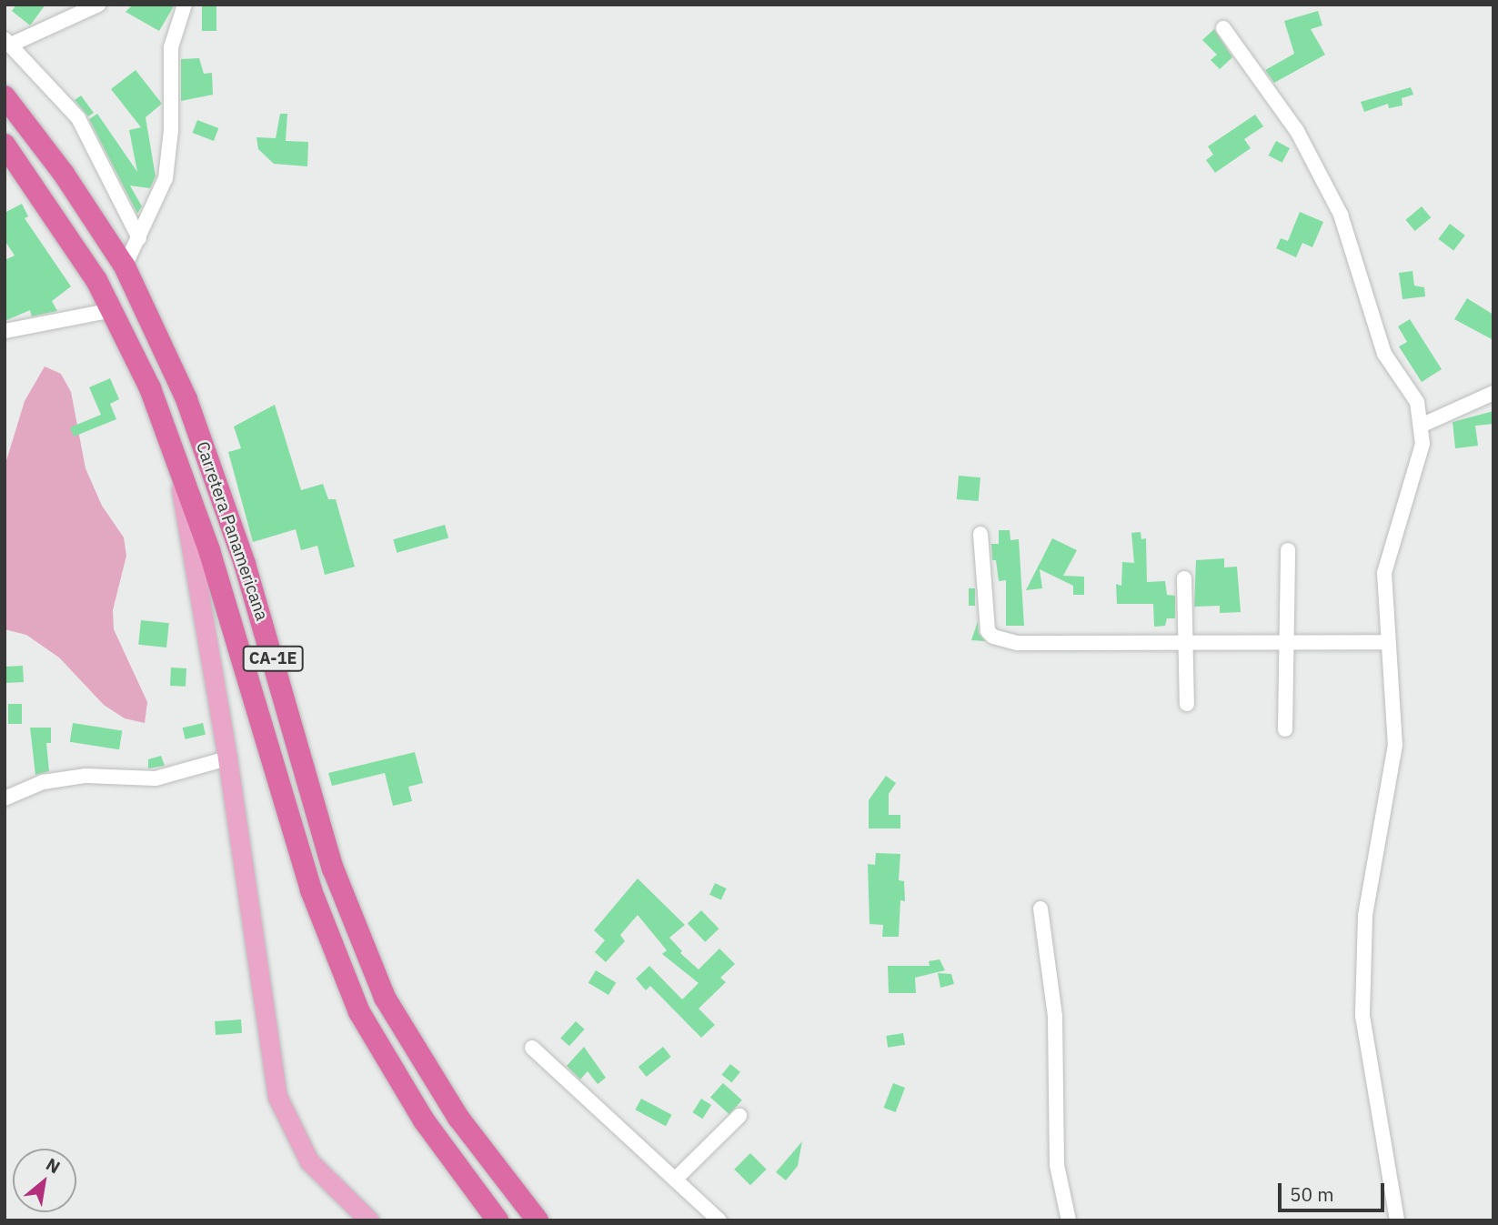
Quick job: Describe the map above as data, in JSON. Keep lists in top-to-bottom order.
{
  "streets": {
    "highway": ["Carretera Panamericana", "CA-1E"]
  },
  "scale_bar": "50 m",
  "north": "top right"
}
